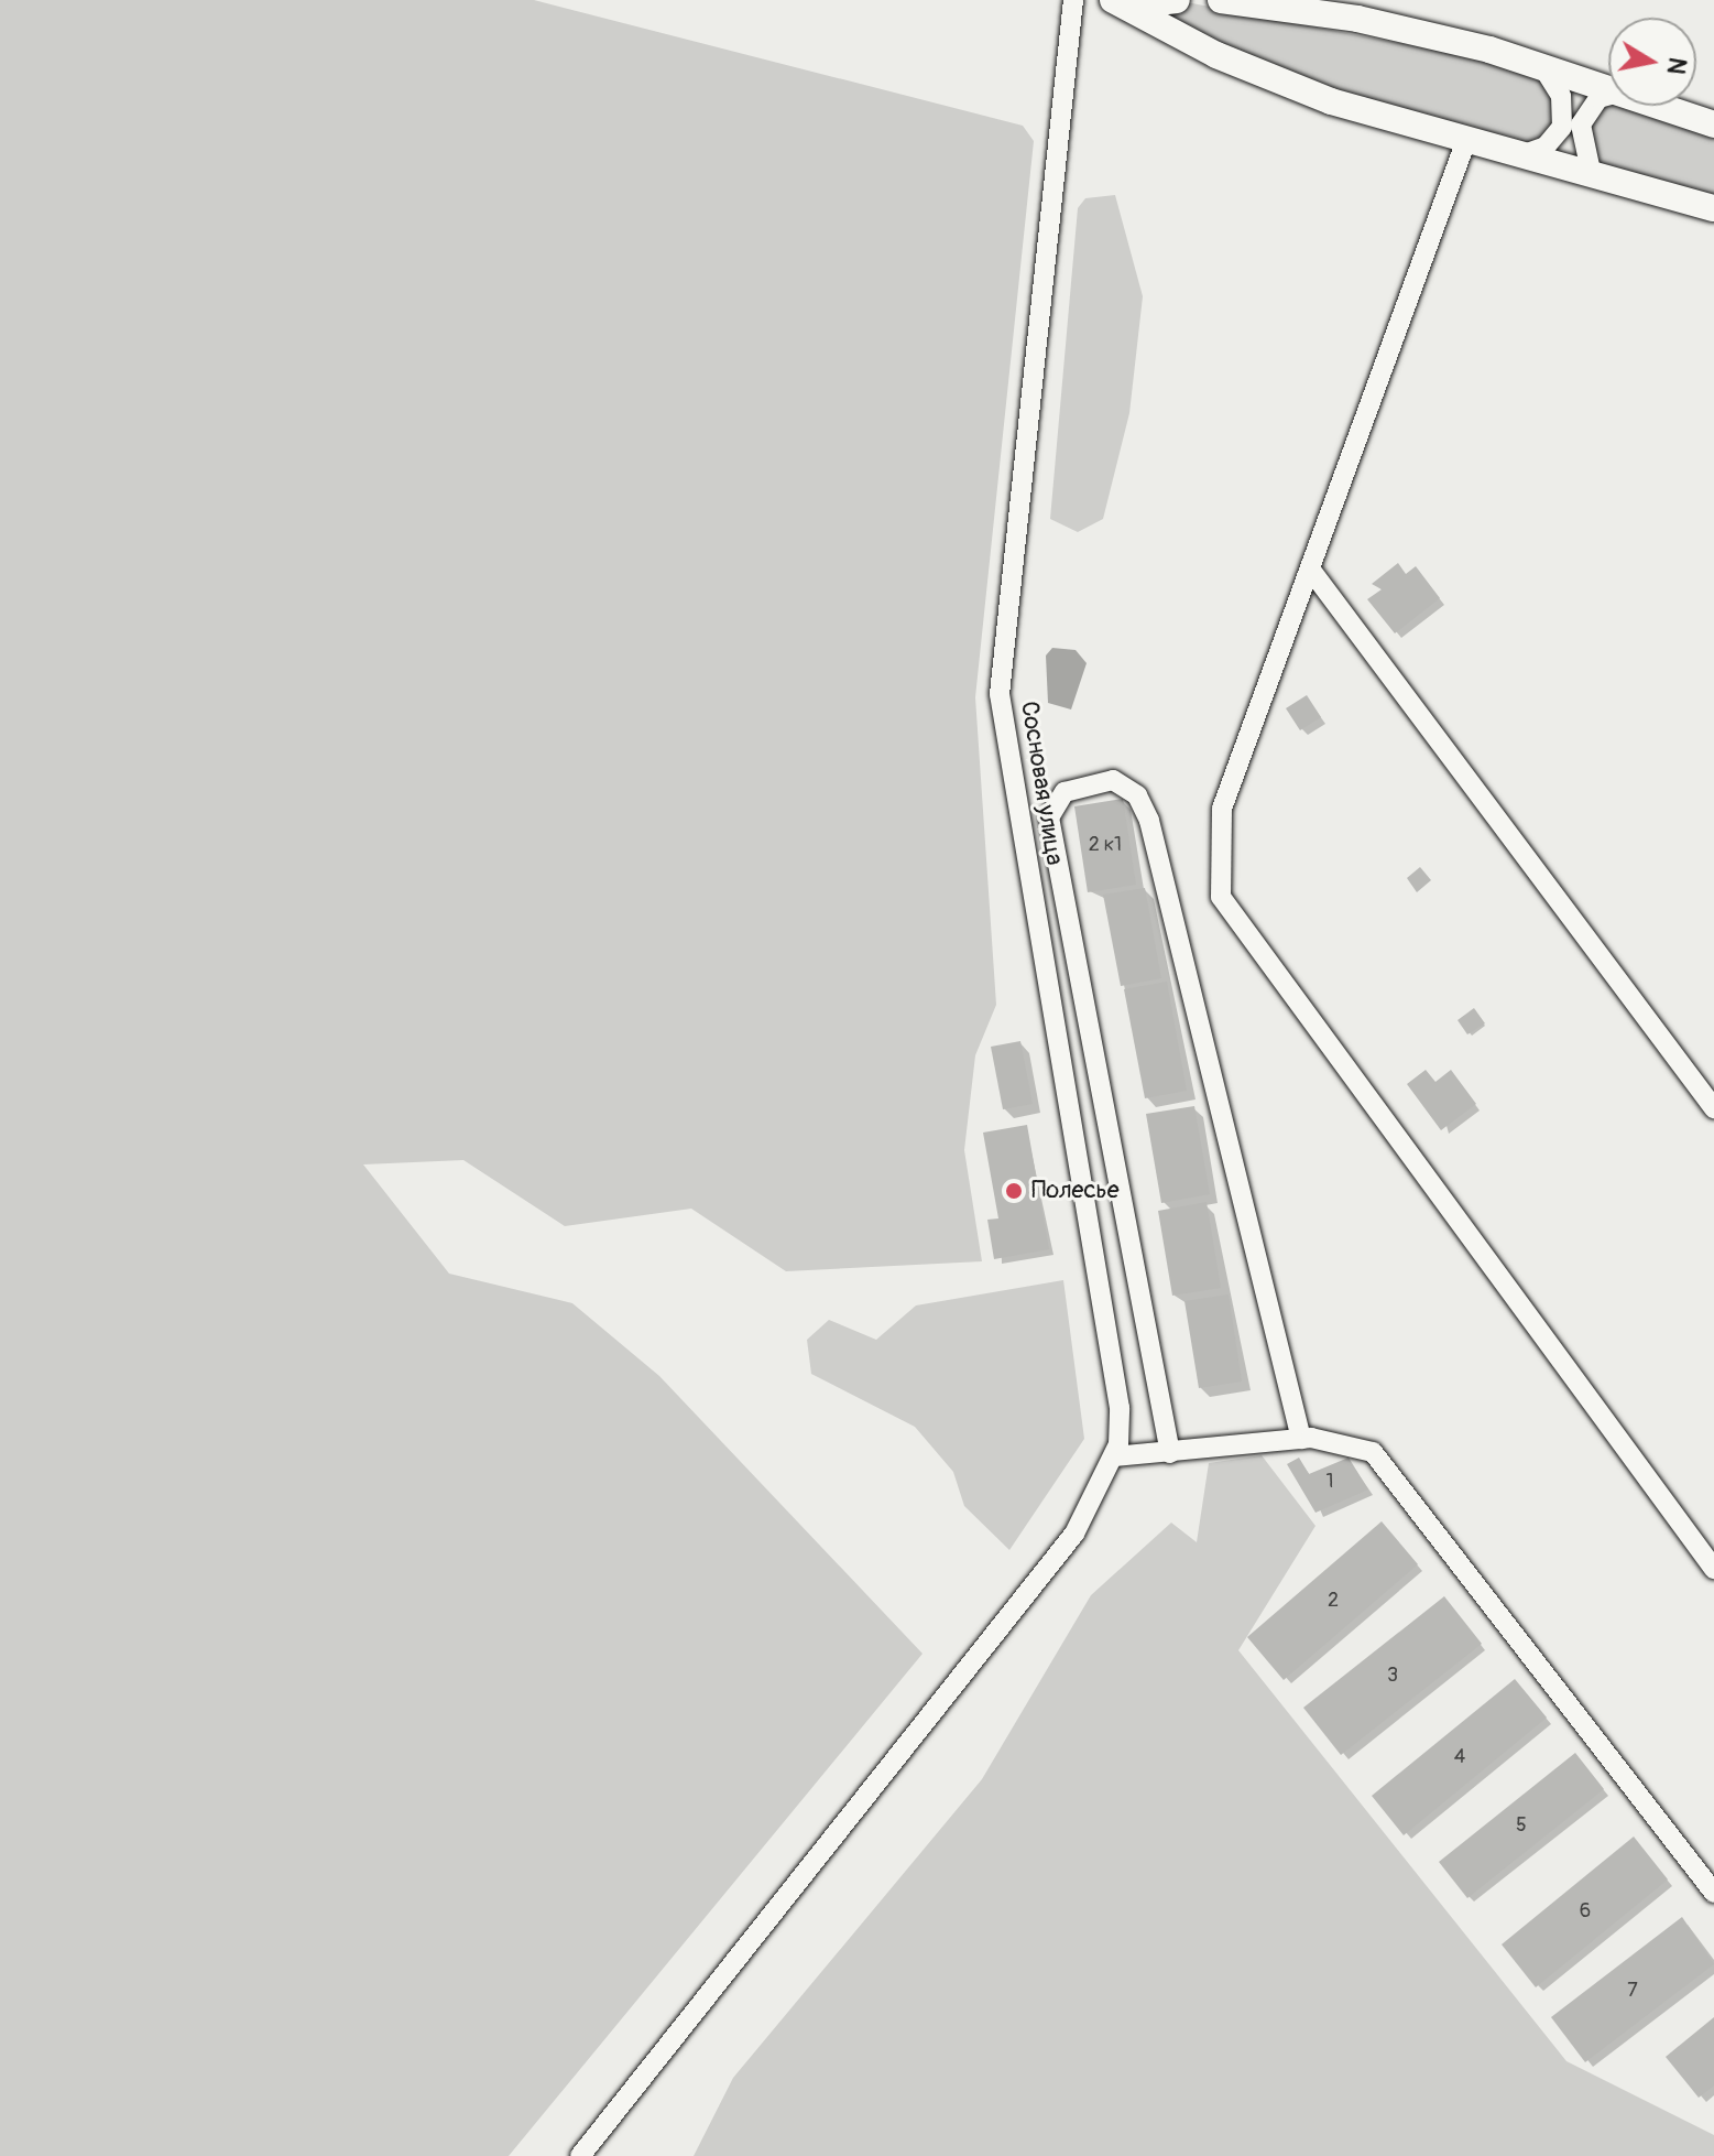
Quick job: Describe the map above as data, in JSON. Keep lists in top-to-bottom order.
{
  "streets": {
    "street": ["Сосновая улица"]
  },
  "places": ["Полесье"],
  "house_numbers": [
    "2 к1",
    "1",
    "2",
    "3",
    "4",
    "5",
    "6",
    "7"
  ],
  "north": "right"
}
